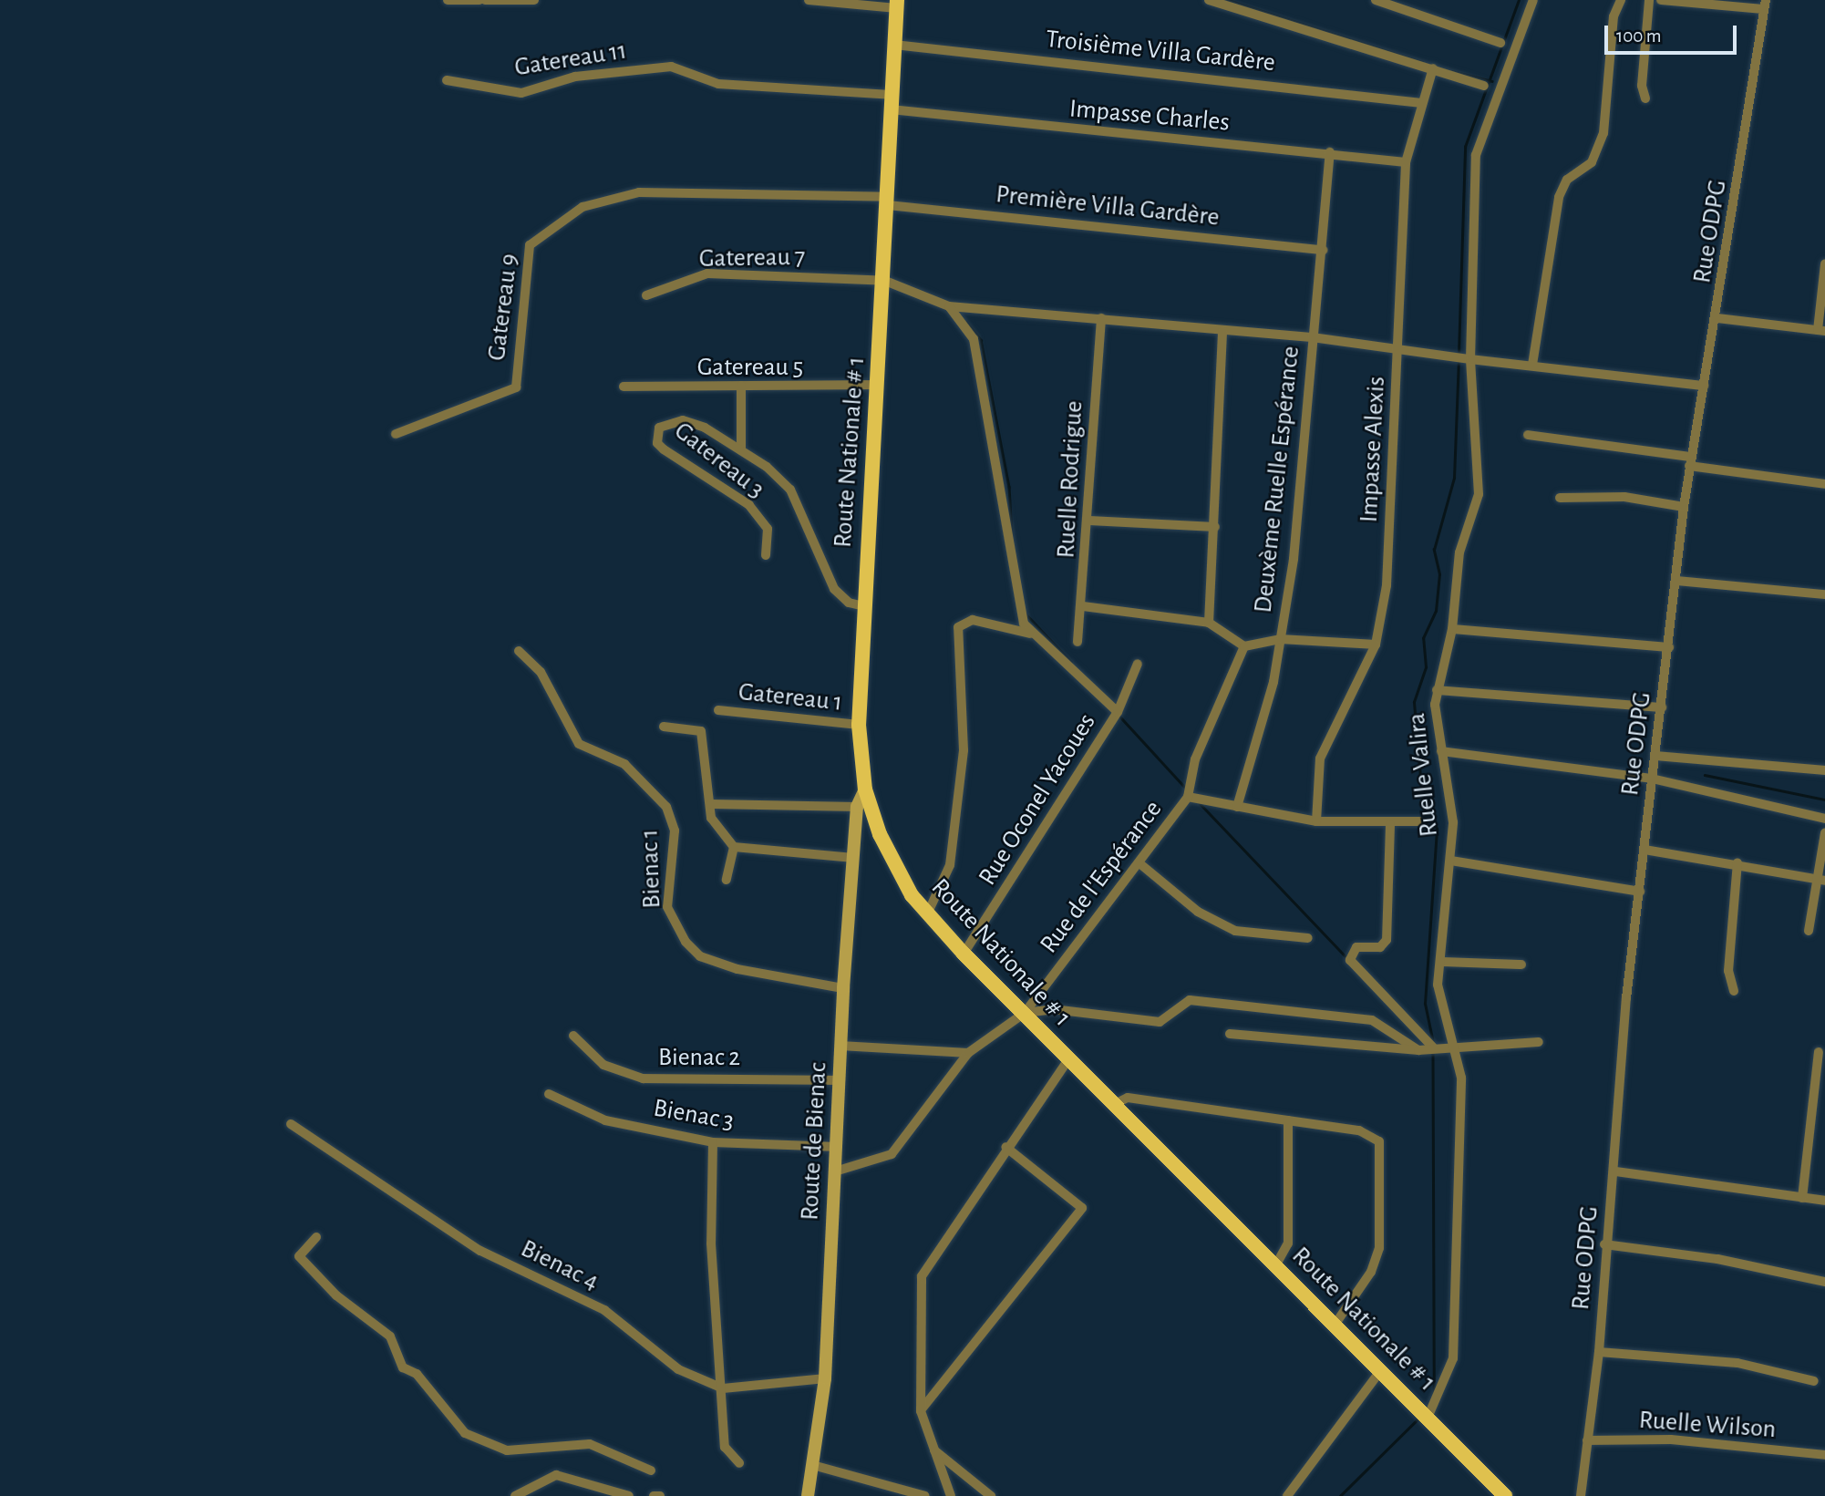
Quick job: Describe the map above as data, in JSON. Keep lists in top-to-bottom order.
{
  "streets": {
    "main road": ["Route Nationale # 1", "Route de Bienac"],
    "street": [
      "Troisième Villa Gardère",
      "Gatereau 11",
      "Impasse Charles",
      "Première Villa Gardère",
      "Rue ODPG",
      "Gatereau 7",
      "Gatereau 9",
      "Gatereau 5",
      "Impasse Alexis",
      "Gatereau 3",
      "Ruelle Rodrigue",
      "Deuxème Ruelle Espérance",
      "Gatereau 1",
      "Ruelle Valira",
      "Rue Oconel Yacoues",
      "Bienac 1",
      "Rue de l'Espérance",
      "Bienac 2",
      "Bienac 3",
      "Bienac 4",
      "Ruelle Wilson"
    ]
  },
  "crossings": [
    ["Troisième Villa Gardère", "Impasse Alexis"],
    ["Troisième Villa Gardère", "Route Nationale # 1"],
    ["Gatereau 11", "Impasse Charles"],
    ["Gatereau 11", "Route Nationale # 1"],
    ["Impasse Charles", "Impasse Alexis"],
    ["Impasse Charles", "Route Nationale # 1"],
    ["Impasse Charles", "Deuxème Ruelle Espérance"],
    ["Première Villa Gardère", "Gatereau 9"],
    ["Première Villa Gardère", "Route Nationale # 1"],
    ["Première Villa Gardère", "Deuxème Ruelle Espérance"],
    ["Rue ODPG", "Ruelle Wilson"],
    ["Gatereau 7", "Route Nationale # 1"],
    ["Gatereau 9", "Route Nationale # 1"],
    ["Gatereau 5", "Route Nationale # 1"],
    ["Route Nationale # 1", "Gatereau 3"],
    ["Route Nationale # 1", "Gatereau 1"],
    ["Route Nationale # 1", "Ruelle Valira"],
    ["Route Nationale # 1", "Rue Oconel Yacoues"],
    ["Route Nationale # 1", "Rue de l'Espérance"],
    ["Route Nationale # 1", "Route de Bienac"],
    ["Bienac 1", "Route de Bienac"],
    ["Bienac 2", "Route de Bienac"],
    ["Bienac 3", "Route de Bienac"],
    ["Route de Bienac", "Bienac 4"]
  ],
  "scale_bar": "100 m"
}
